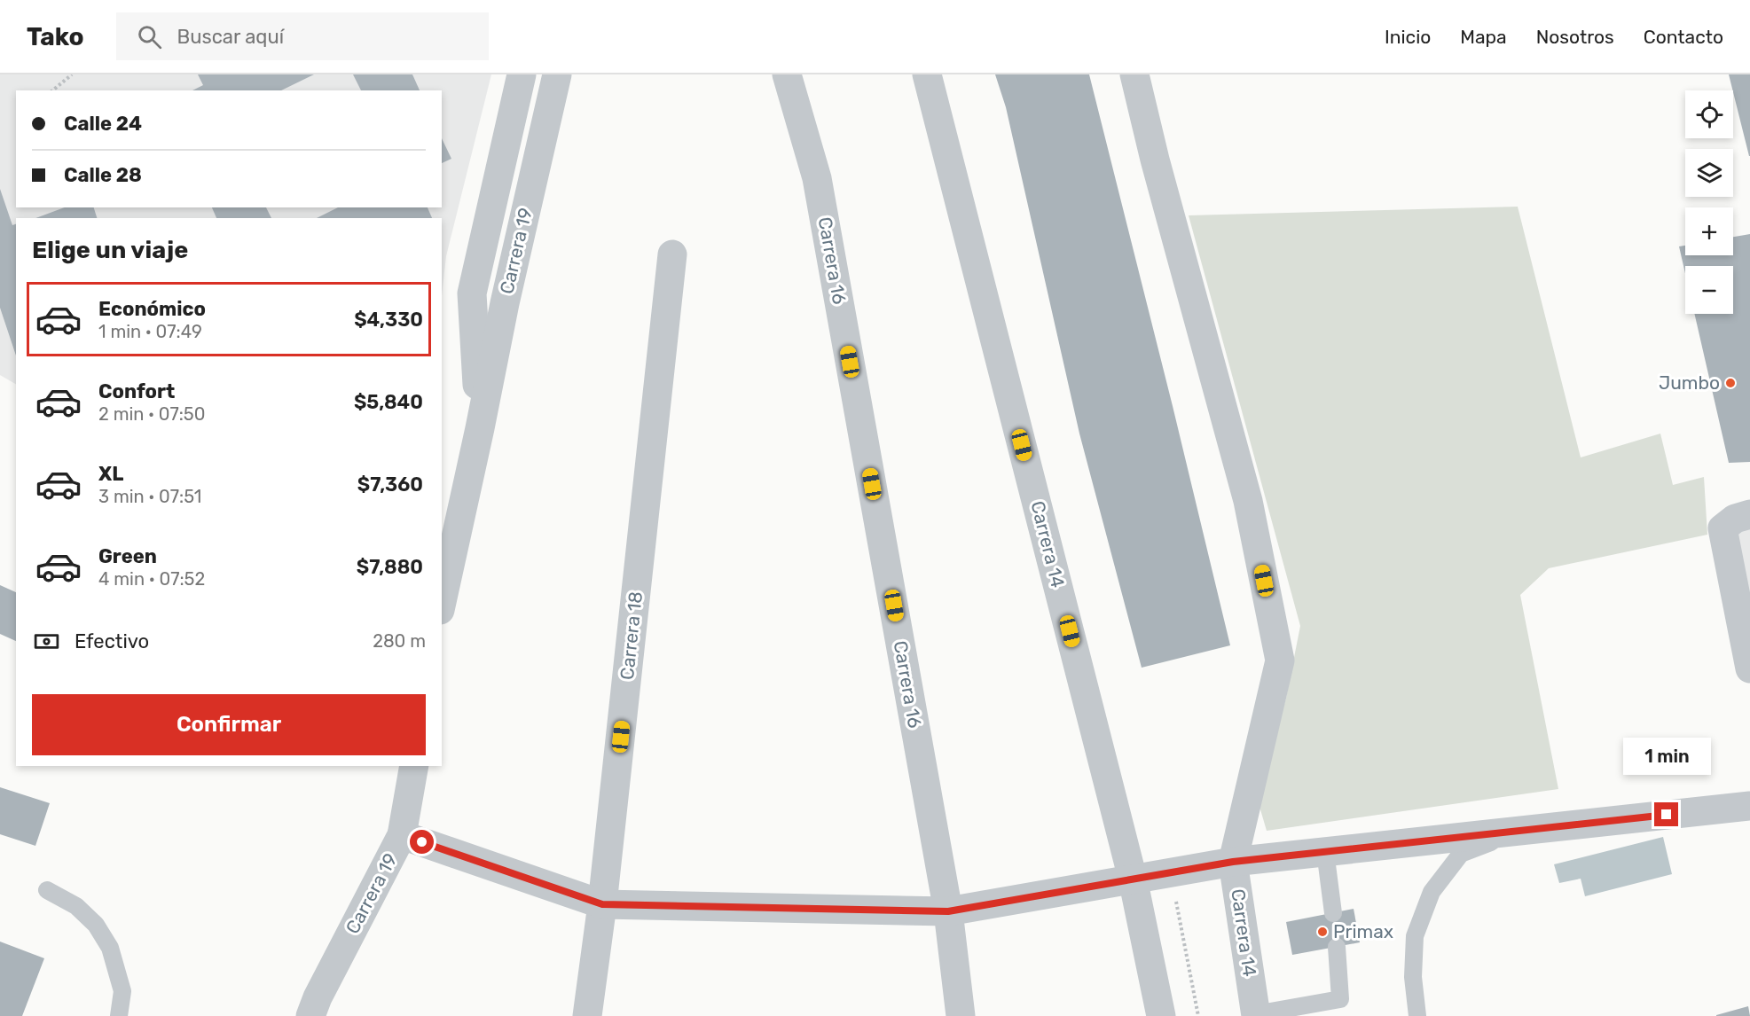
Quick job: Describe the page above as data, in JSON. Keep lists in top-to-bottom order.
{
  "streets": {
    "street": [
      "Carrera 19",
      "Carrera 16",
      "Carrera 14",
      "Carrera 18"
    ]
  },
  "places": ["Jumbo", "Primax"],
  "page": {
    "header": "Tako",
    "search": "Buscar aquí",
    "nav": [
      "Inicio",
      "Mapa",
      "Nosotros",
      "Contacto"
    ],
    "map_buttons": ["+", "−"],
    "banner": ["Calle 24", "Calle 28"],
    "heading": "Elige un viaje",
    "list": [
      {
        "name": "Económico",
        "note": "1 min · 07:49",
        "value": "$4,330"
      },
      {
        "name": "Confort",
        "note": "2 min · 07:50",
        "value": "$5,840"
      },
      {
        "name": "XL",
        "note": "3 min · 07:51",
        "value": "$7,360"
      },
      {
        "name": "Green",
        "note": "4 min · 07:52",
        "value": "$7,880"
      }
    ],
    "pay": ["Efectivo", "280 m"],
    "buttons": "Confirmar",
    "bubble": "1 min"
  }
}
